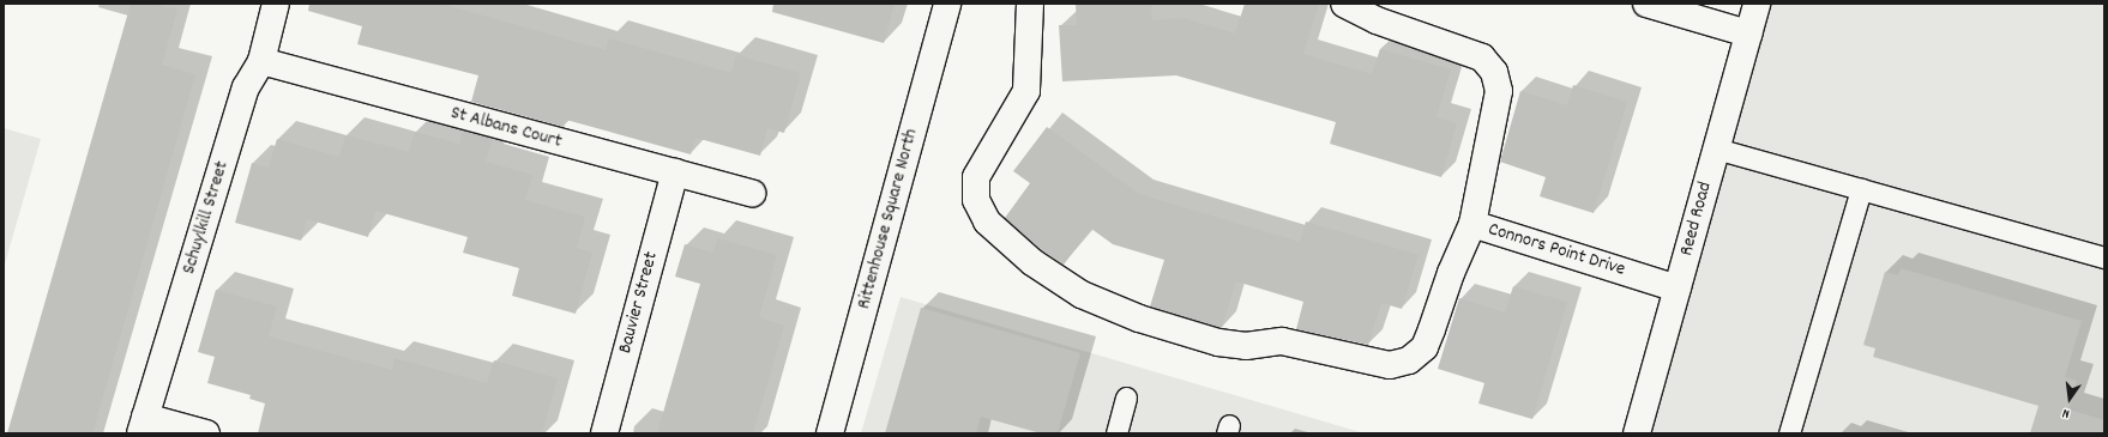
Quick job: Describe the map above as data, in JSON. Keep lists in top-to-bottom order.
{
  "streets": {
    "street": [
      "St Albans Court",
      "Schuylkill Street",
      "Rittenhouse Square North",
      "Reed Road",
      "Connors Point Drive",
      "Bauvier Street"
    ]
  },
  "crossings": [
    ["St Albans Court", "Schuylkill Street"],
    ["St Albans Court", "Bauvier Street"],
    ["Reed Road", "Connors Point Drive"]
  ],
  "north": "bottom"
}
